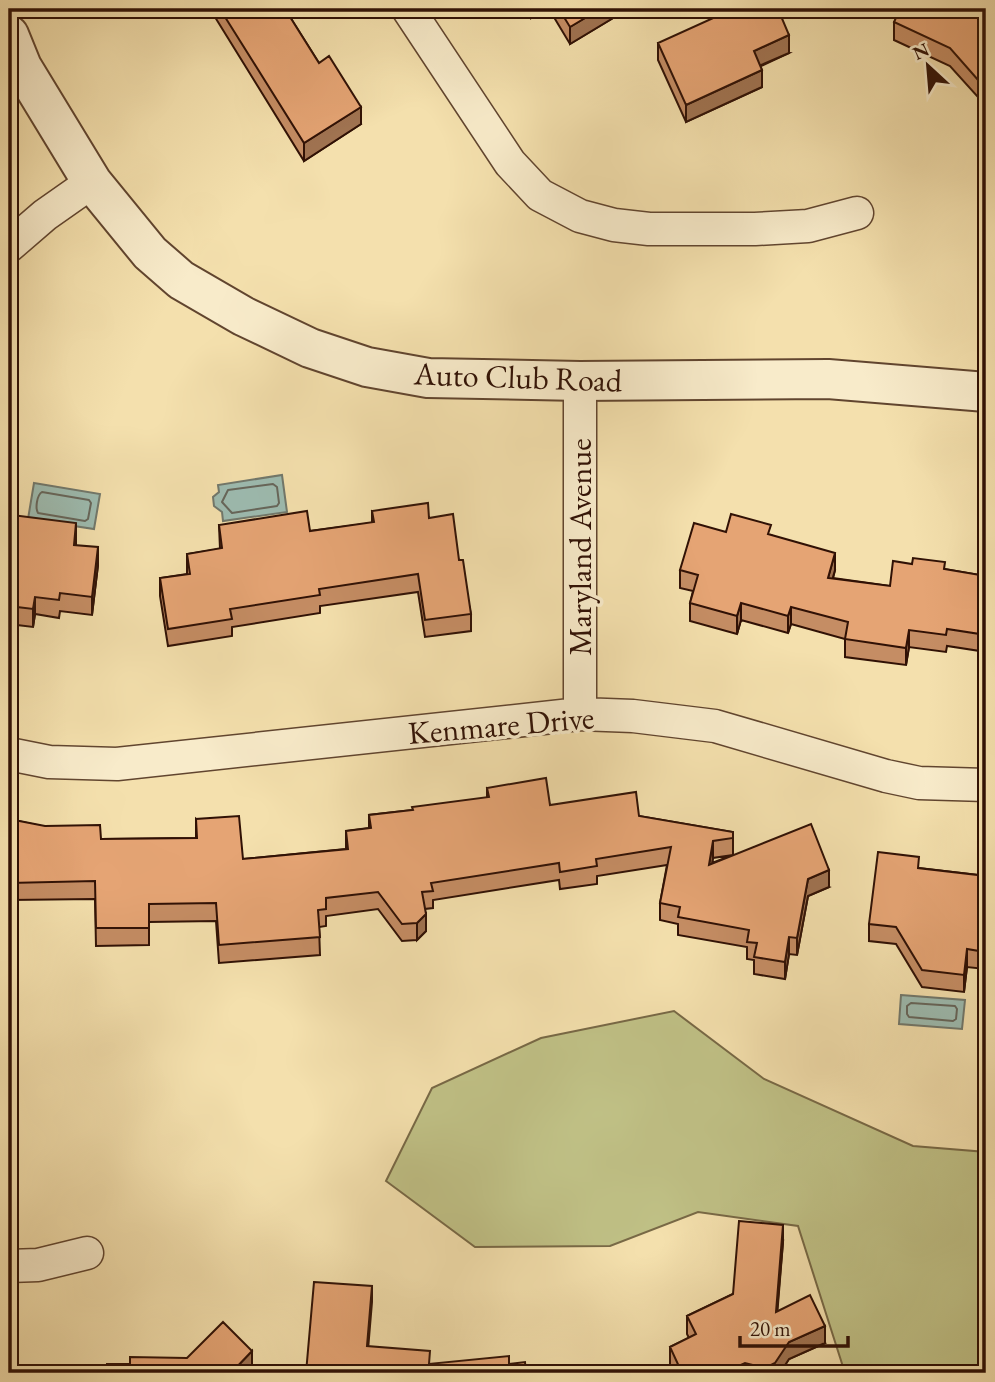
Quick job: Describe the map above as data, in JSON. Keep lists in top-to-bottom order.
{
  "streets": {
    "street": ["Auto Club Road", "Maryland Avenue", "Kenmare Drive"]
  },
  "crossings": [
    ["Auto Club Road", "Maryland Avenue"],
    ["Maryland Avenue", "Kenmare Drive"]
  ],
  "scale_bar": "20 m",
  "north": "top left"
}
